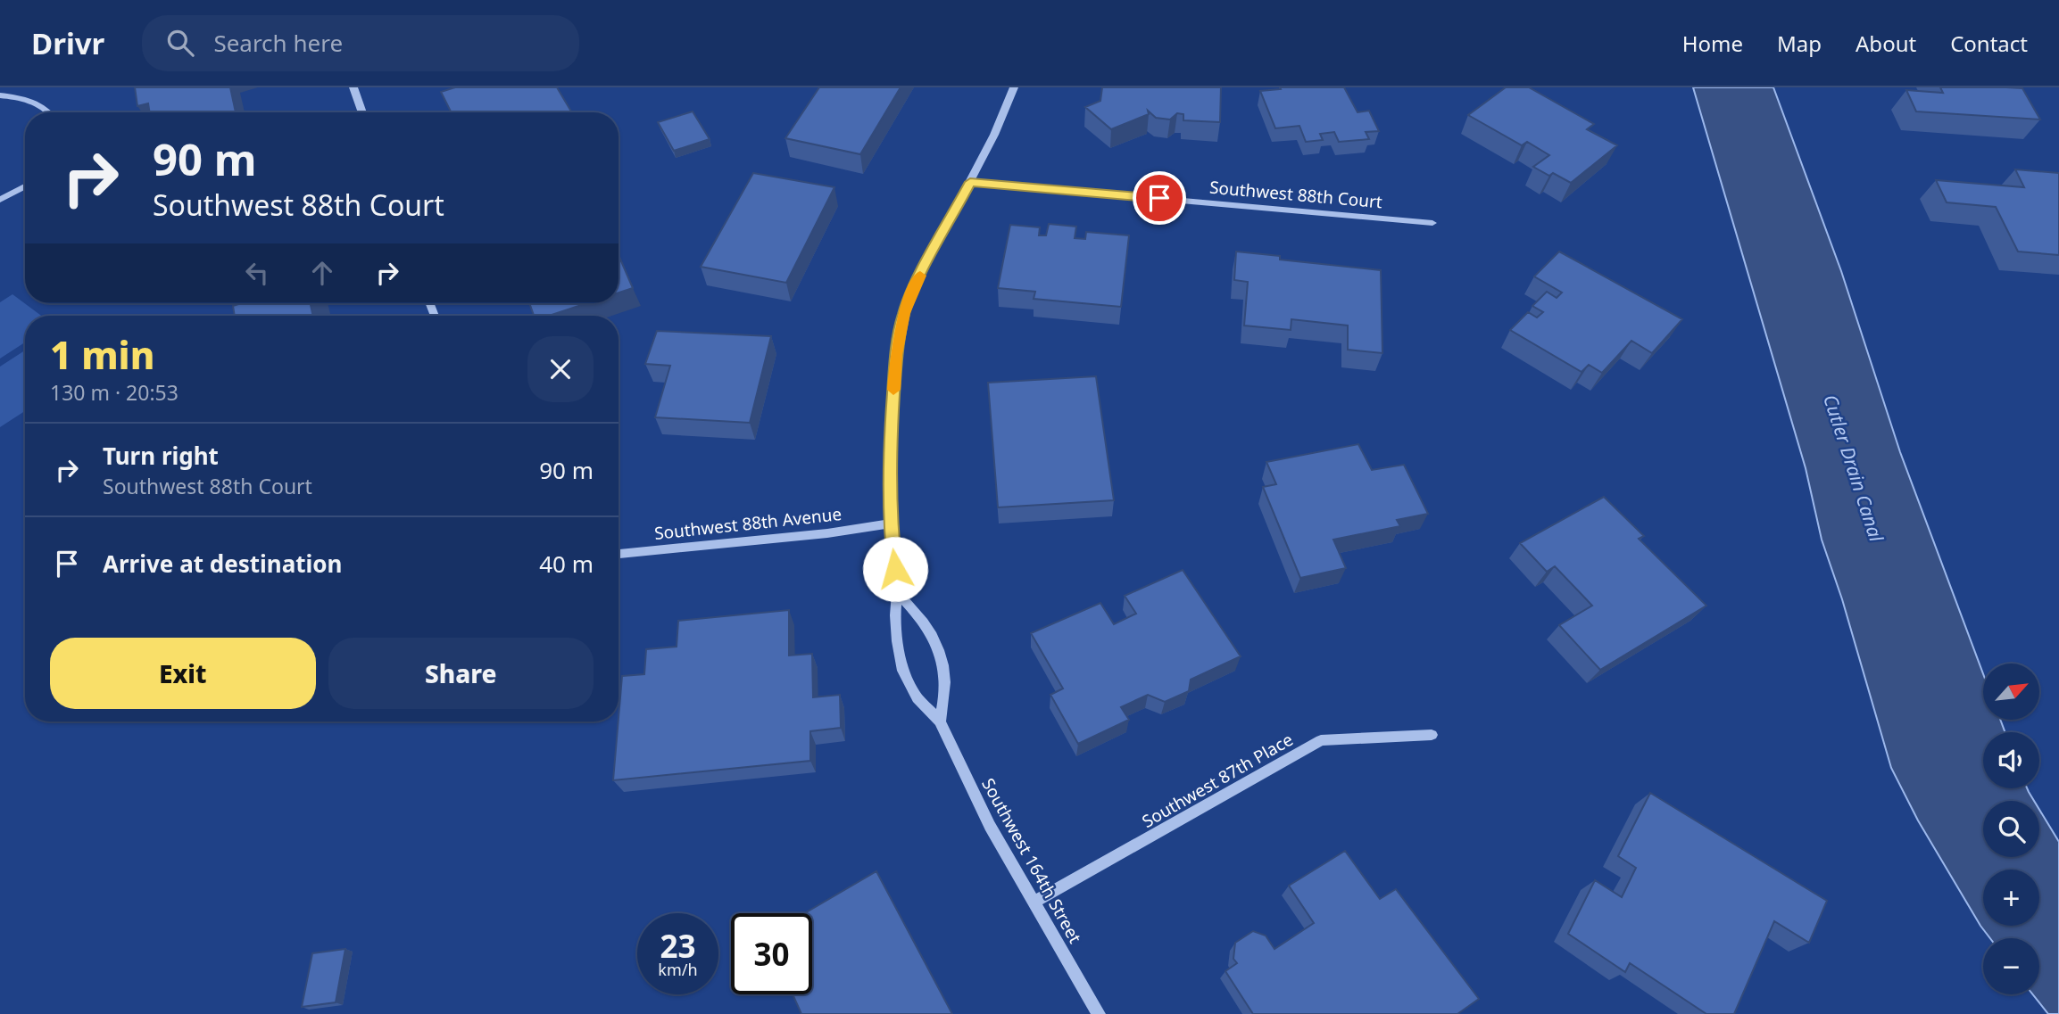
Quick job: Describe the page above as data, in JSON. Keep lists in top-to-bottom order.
{
  "streets": {
    "street": [
      "Southwest 88th Court",
      "Southwest 88th Avenue",
      "Southwest 87th Place",
      "Southwest 164th Street"
    ]
  },
  "crossings": [
    ["Southwest 88th Court", "Southwest 164th Street"],
    ["Southwest 88th Avenue", "Southwest 164th Street"],
    ["Southwest 87th Place", "Southwest 164th Street"]
  ],
  "water": ["Cutler Drain Canal"],
  "north": "top right",
  "page": {
    "header": "Drivr",
    "search": "Search here",
    "nav": [
      "Home",
      "Map",
      "About",
      "Contact"
    ],
    "turn": ["90 m", "Southwest 88th Court"],
    "heading": ["1 min", "130 m · 20:53"],
    "list": [
      {
        "name": "Turn right",
        "note": "Southwest 88th Court",
        "value": "90 m"
      },
      {
        "name": "Arrive at destination",
        "value": "40 m"
      }
    ],
    "buttons": ["Exit", "Share"],
    "map_buttons": ["+", "−"],
    "speed": "23 km/h",
    "limit": "30"
  }
}
